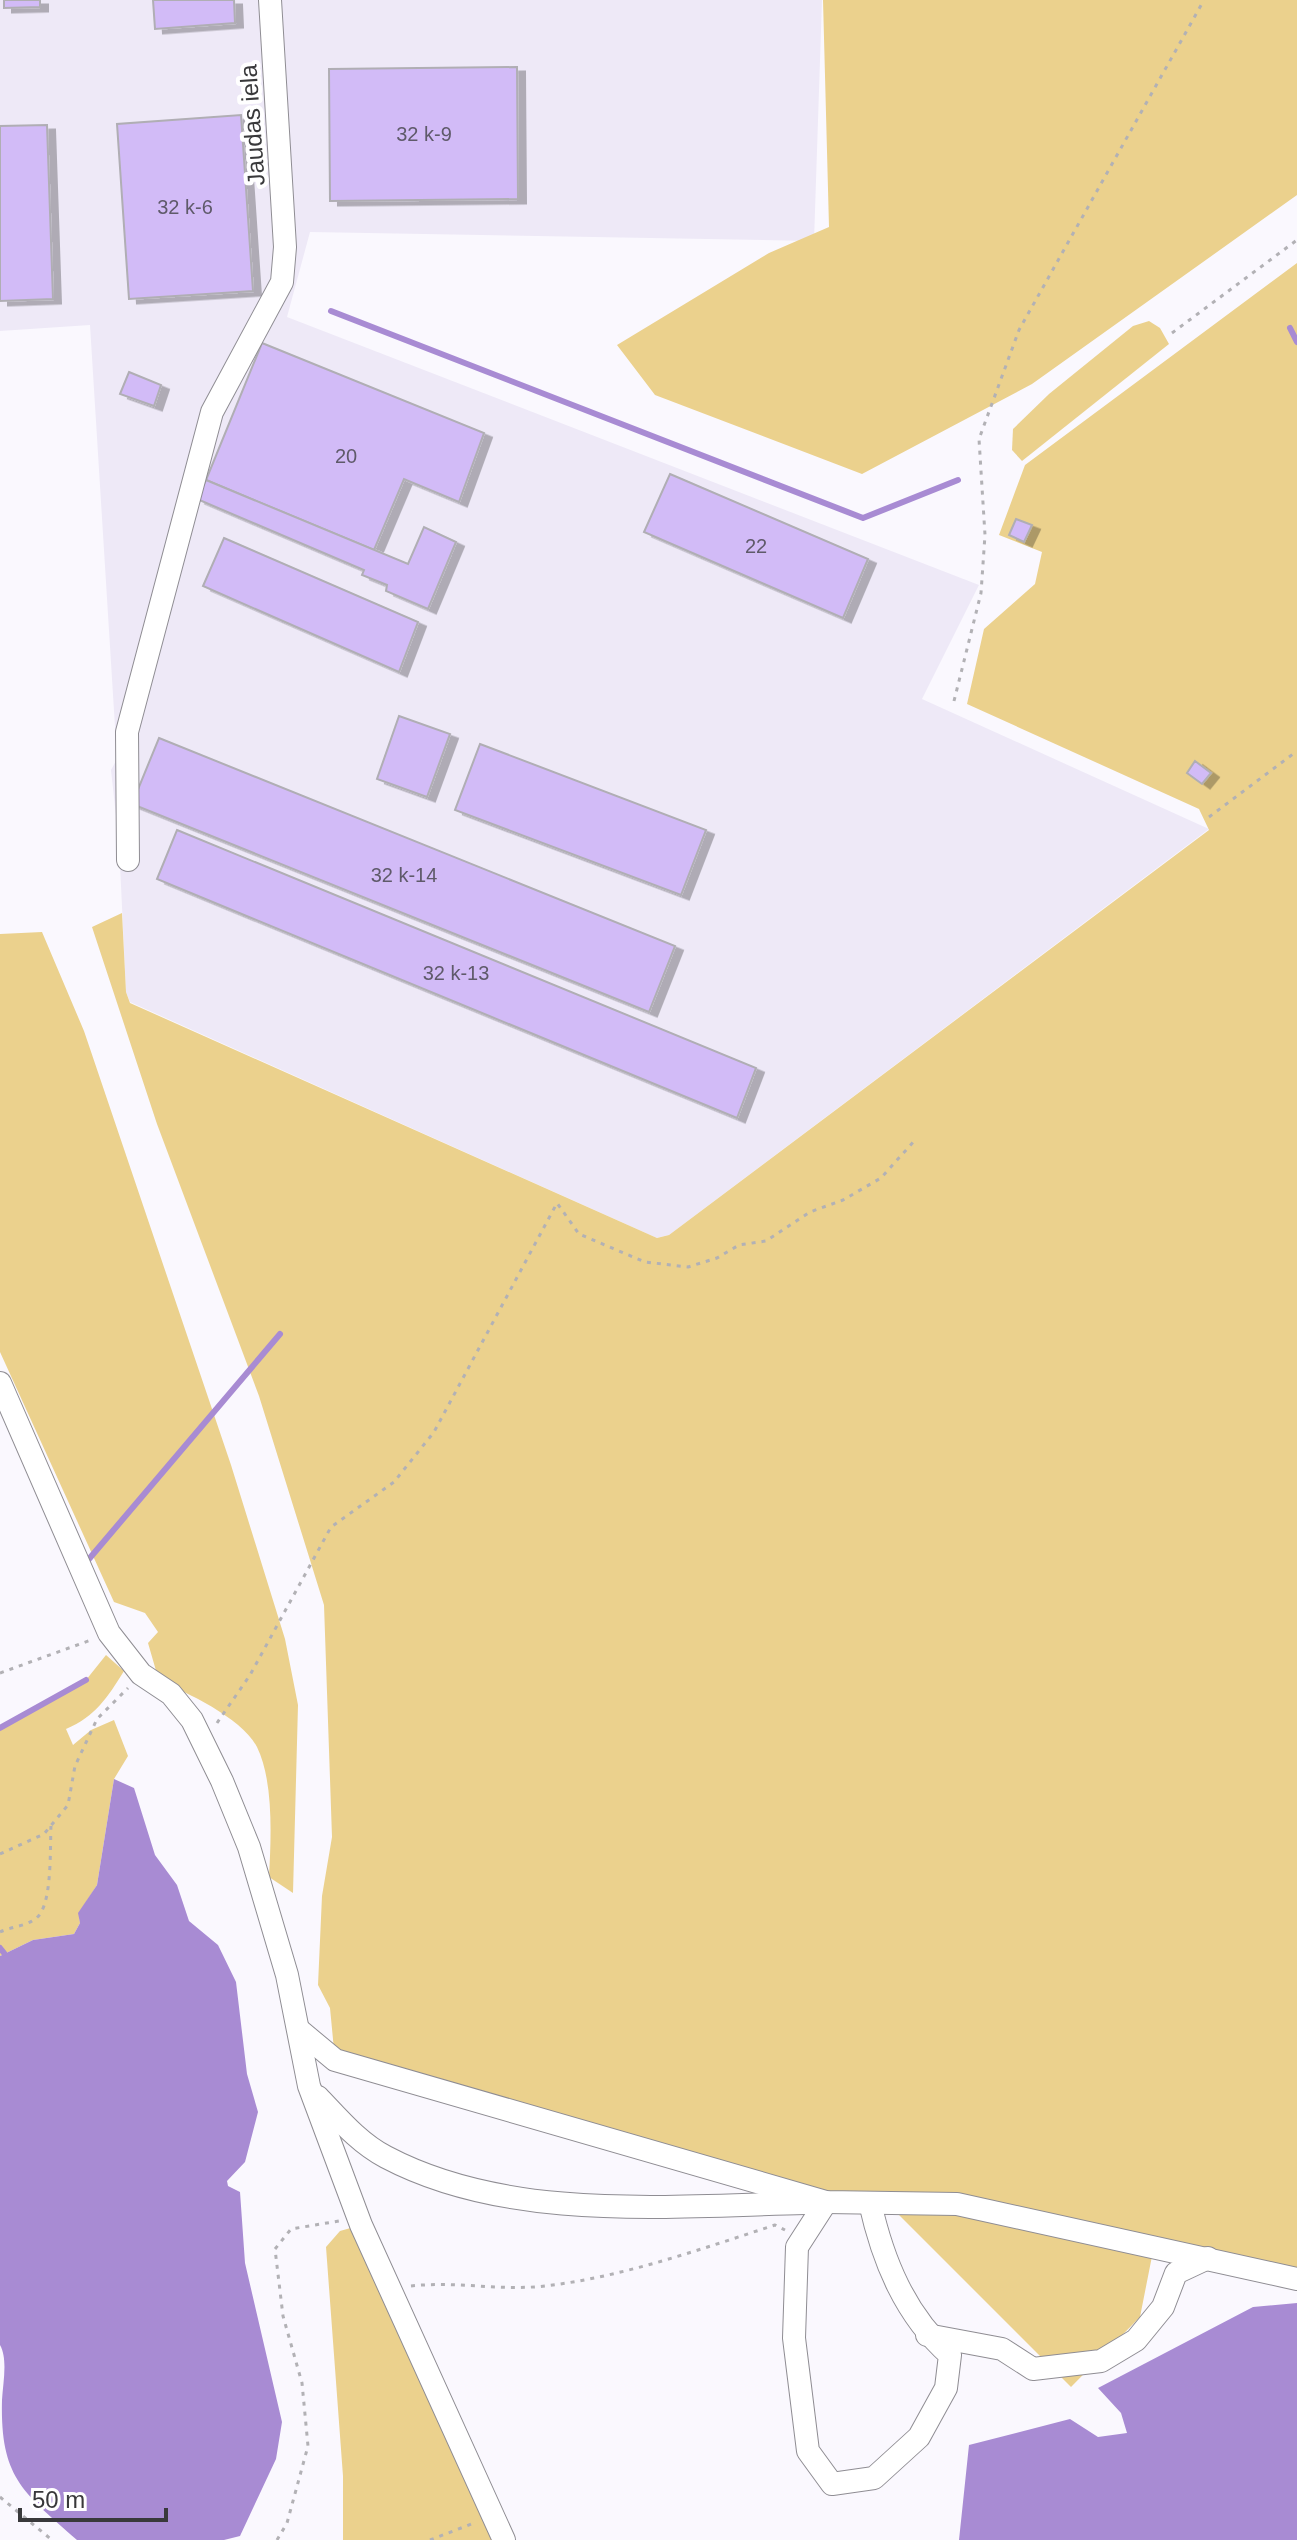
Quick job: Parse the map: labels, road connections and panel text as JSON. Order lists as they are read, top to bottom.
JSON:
{
  "streets": {
    "street": ["Jaudas iela"]
  },
  "house_numbers": [
    "32 k-9",
    "32 k-6",
    "20",
    "22",
    "32 k-14",
    "32 k-13"
  ],
  "scale_bar": "50 m"
}
